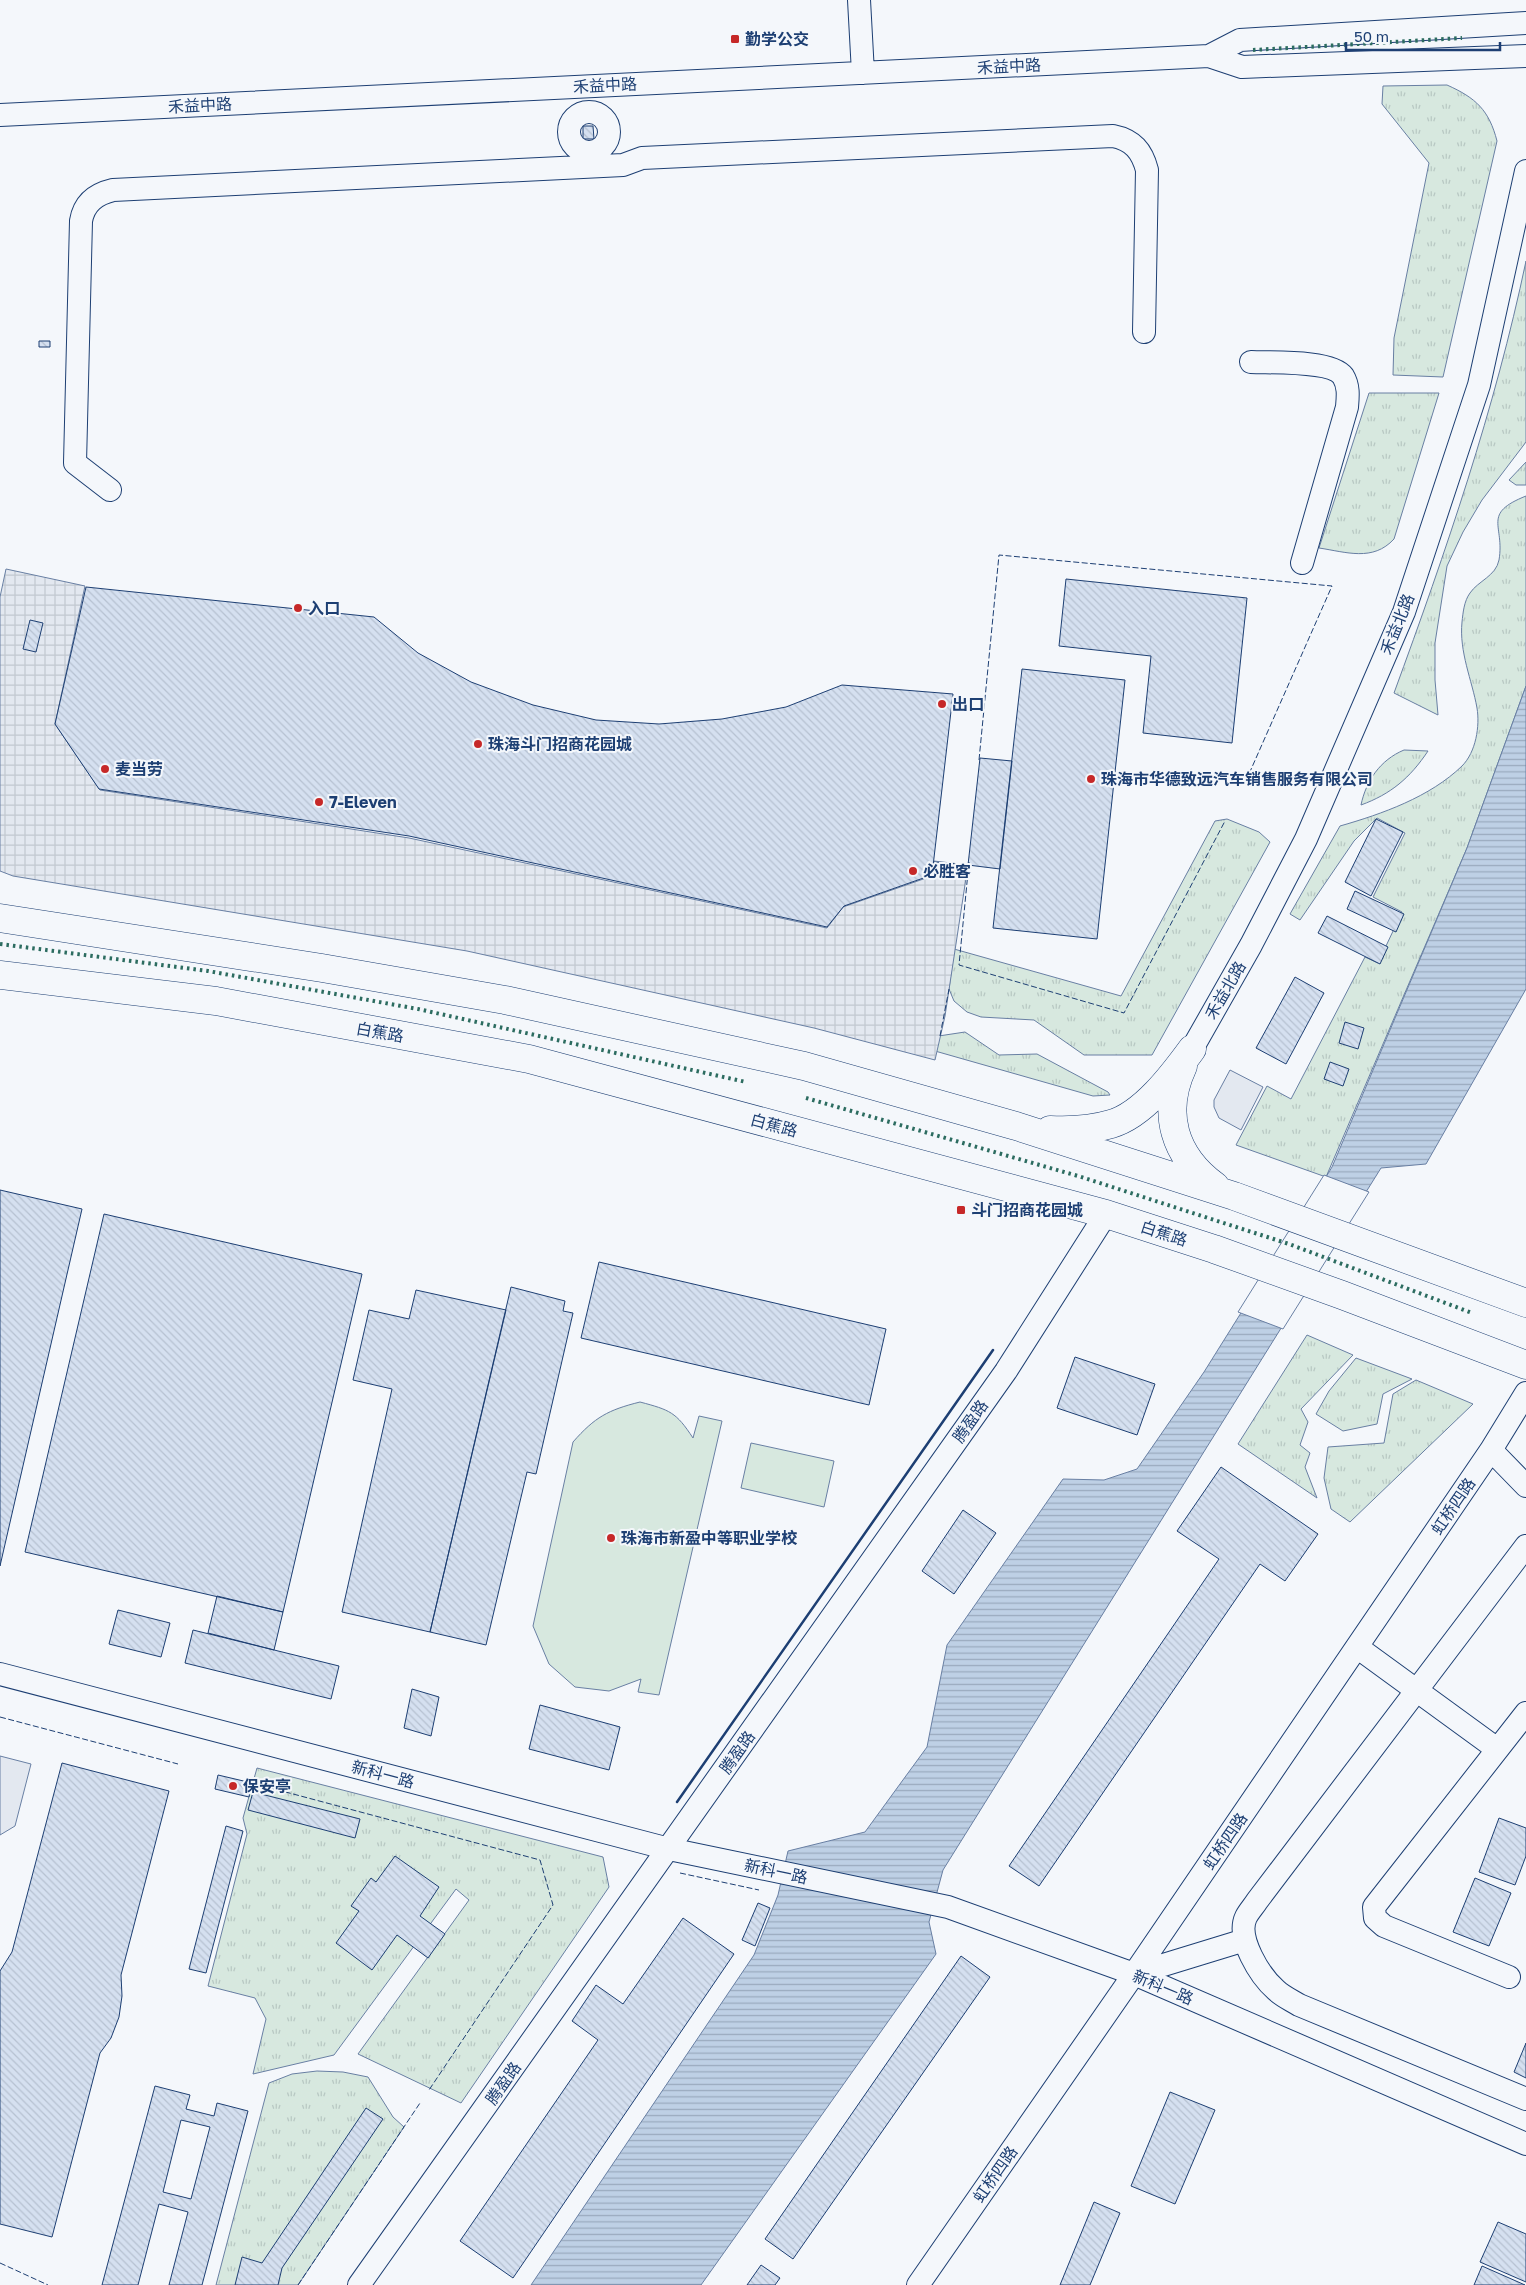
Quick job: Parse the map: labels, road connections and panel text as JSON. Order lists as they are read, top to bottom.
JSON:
{
  "streets": {
    "main road": ["白蕉路"],
    "street": [
      "禾益中路",
      "禾益北路",
      "腾盈路",
      "虹桥四路",
      "新科一路"
    ]
  },
  "crossings": [
    ["白蕉路", "腾盈路"],
    ["腾盈路", "新科一路"],
    ["虹桥四路", "新科一路"]
  ],
  "places": {
    "transit": ["勤学公交", "斗门招商花园城"],
    "other": [
      "入口",
      "出口",
      "珠海斗门招商花园城",
      "麦当劳",
      "珠海市华德致远汽车销售服务有限公司",
      "7-Eleven",
      "必胜客",
      "珠海市新盈中等职业学校",
      "保安亭"
    ]
  },
  "scale_bar": "50 m"
}
